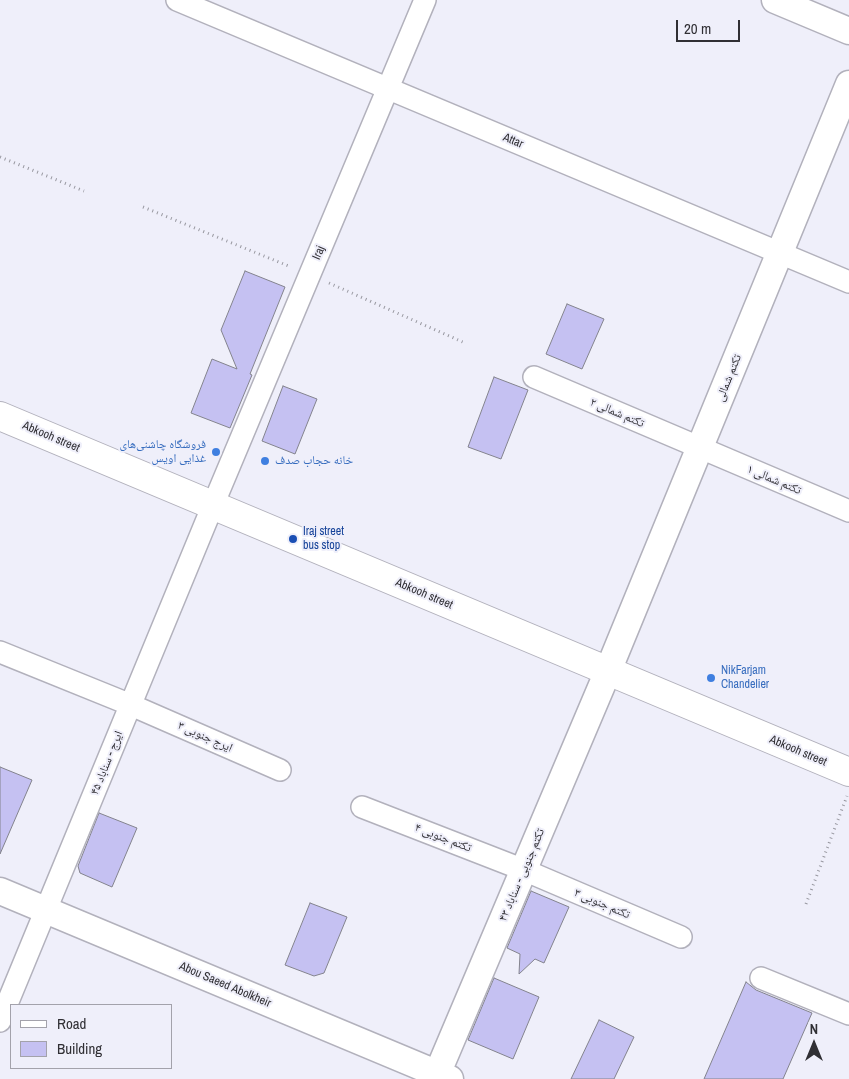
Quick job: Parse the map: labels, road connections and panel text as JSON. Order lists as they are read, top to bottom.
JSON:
{
  "streets": {
    "main road": ["Abkooh street"],
    "street": [
      "Attar",
      "Iraj",
      "تکتم شمالی",
      "تکتم شمالی ۲",
      "تکتم شمالی ۱",
      "ایرج جنوبی ۳",
      "ایرج - سناباد ۴۵",
      "تکتم جنوبی ۴",
      "تکتم جنوبی - سناباد ۴۳",
      "تکتم جنوبی ۳",
      "Abou Saeed Abolkheir"
    ]
  },
  "crossings": [
    ["Attar", "Iraj"],
    ["Attar", "تکتم شمالی"],
    ["Iraj", "Abkooh street"],
    ["Iraj", "ایرج - سناباد ۴۵"],
    ["تکتم شمالی", "تکتم شمالی ۲"],
    ["تکتم شمالی", "Abkooh street"],
    ["تکتم شمالی", "تکتم شمالی ۱"],
    ["تکتم شمالی", "تکتم جنوبی - سناباد ۴۳"],
    ["تکتم شمالی ۲", "تکتم شمالی ۱"],
    ["Abkooh street", "ایرج - سناباد ۴۵"],
    ["Abkooh street", "تکتم جنوبی - سناباد ۴۳"],
    ["ایرج جنوبی ۳", "ایرج - سناباد ۴۵"],
    ["ایرج - سناباد ۴۵", "Abou Saeed Abolkheir"],
    ["تکتم جنوبی ۴", "تکتم جنوبی - سناباد ۴۳"],
    ["تکتم جنوبی ۴", "تکتم جنوبی ۳"],
    ["تکتم جنوبی - سناباد ۴۳", "تکتم جنوبی ۳"],
    ["تکتم جنوبی - سناباد ۴۳", "Abou Saeed Abolkheir"]
  ],
  "places": [
    "فروشگاه چاشنی‌های غذایی اویس",
    "خانه حجاب صدف",
    "Iraj street bus stop",
    "NikFarjam Chandelier"
  ],
  "legend": ["Road", "Building"],
  "scale_bar": "20 m",
  "north": "top"
}
